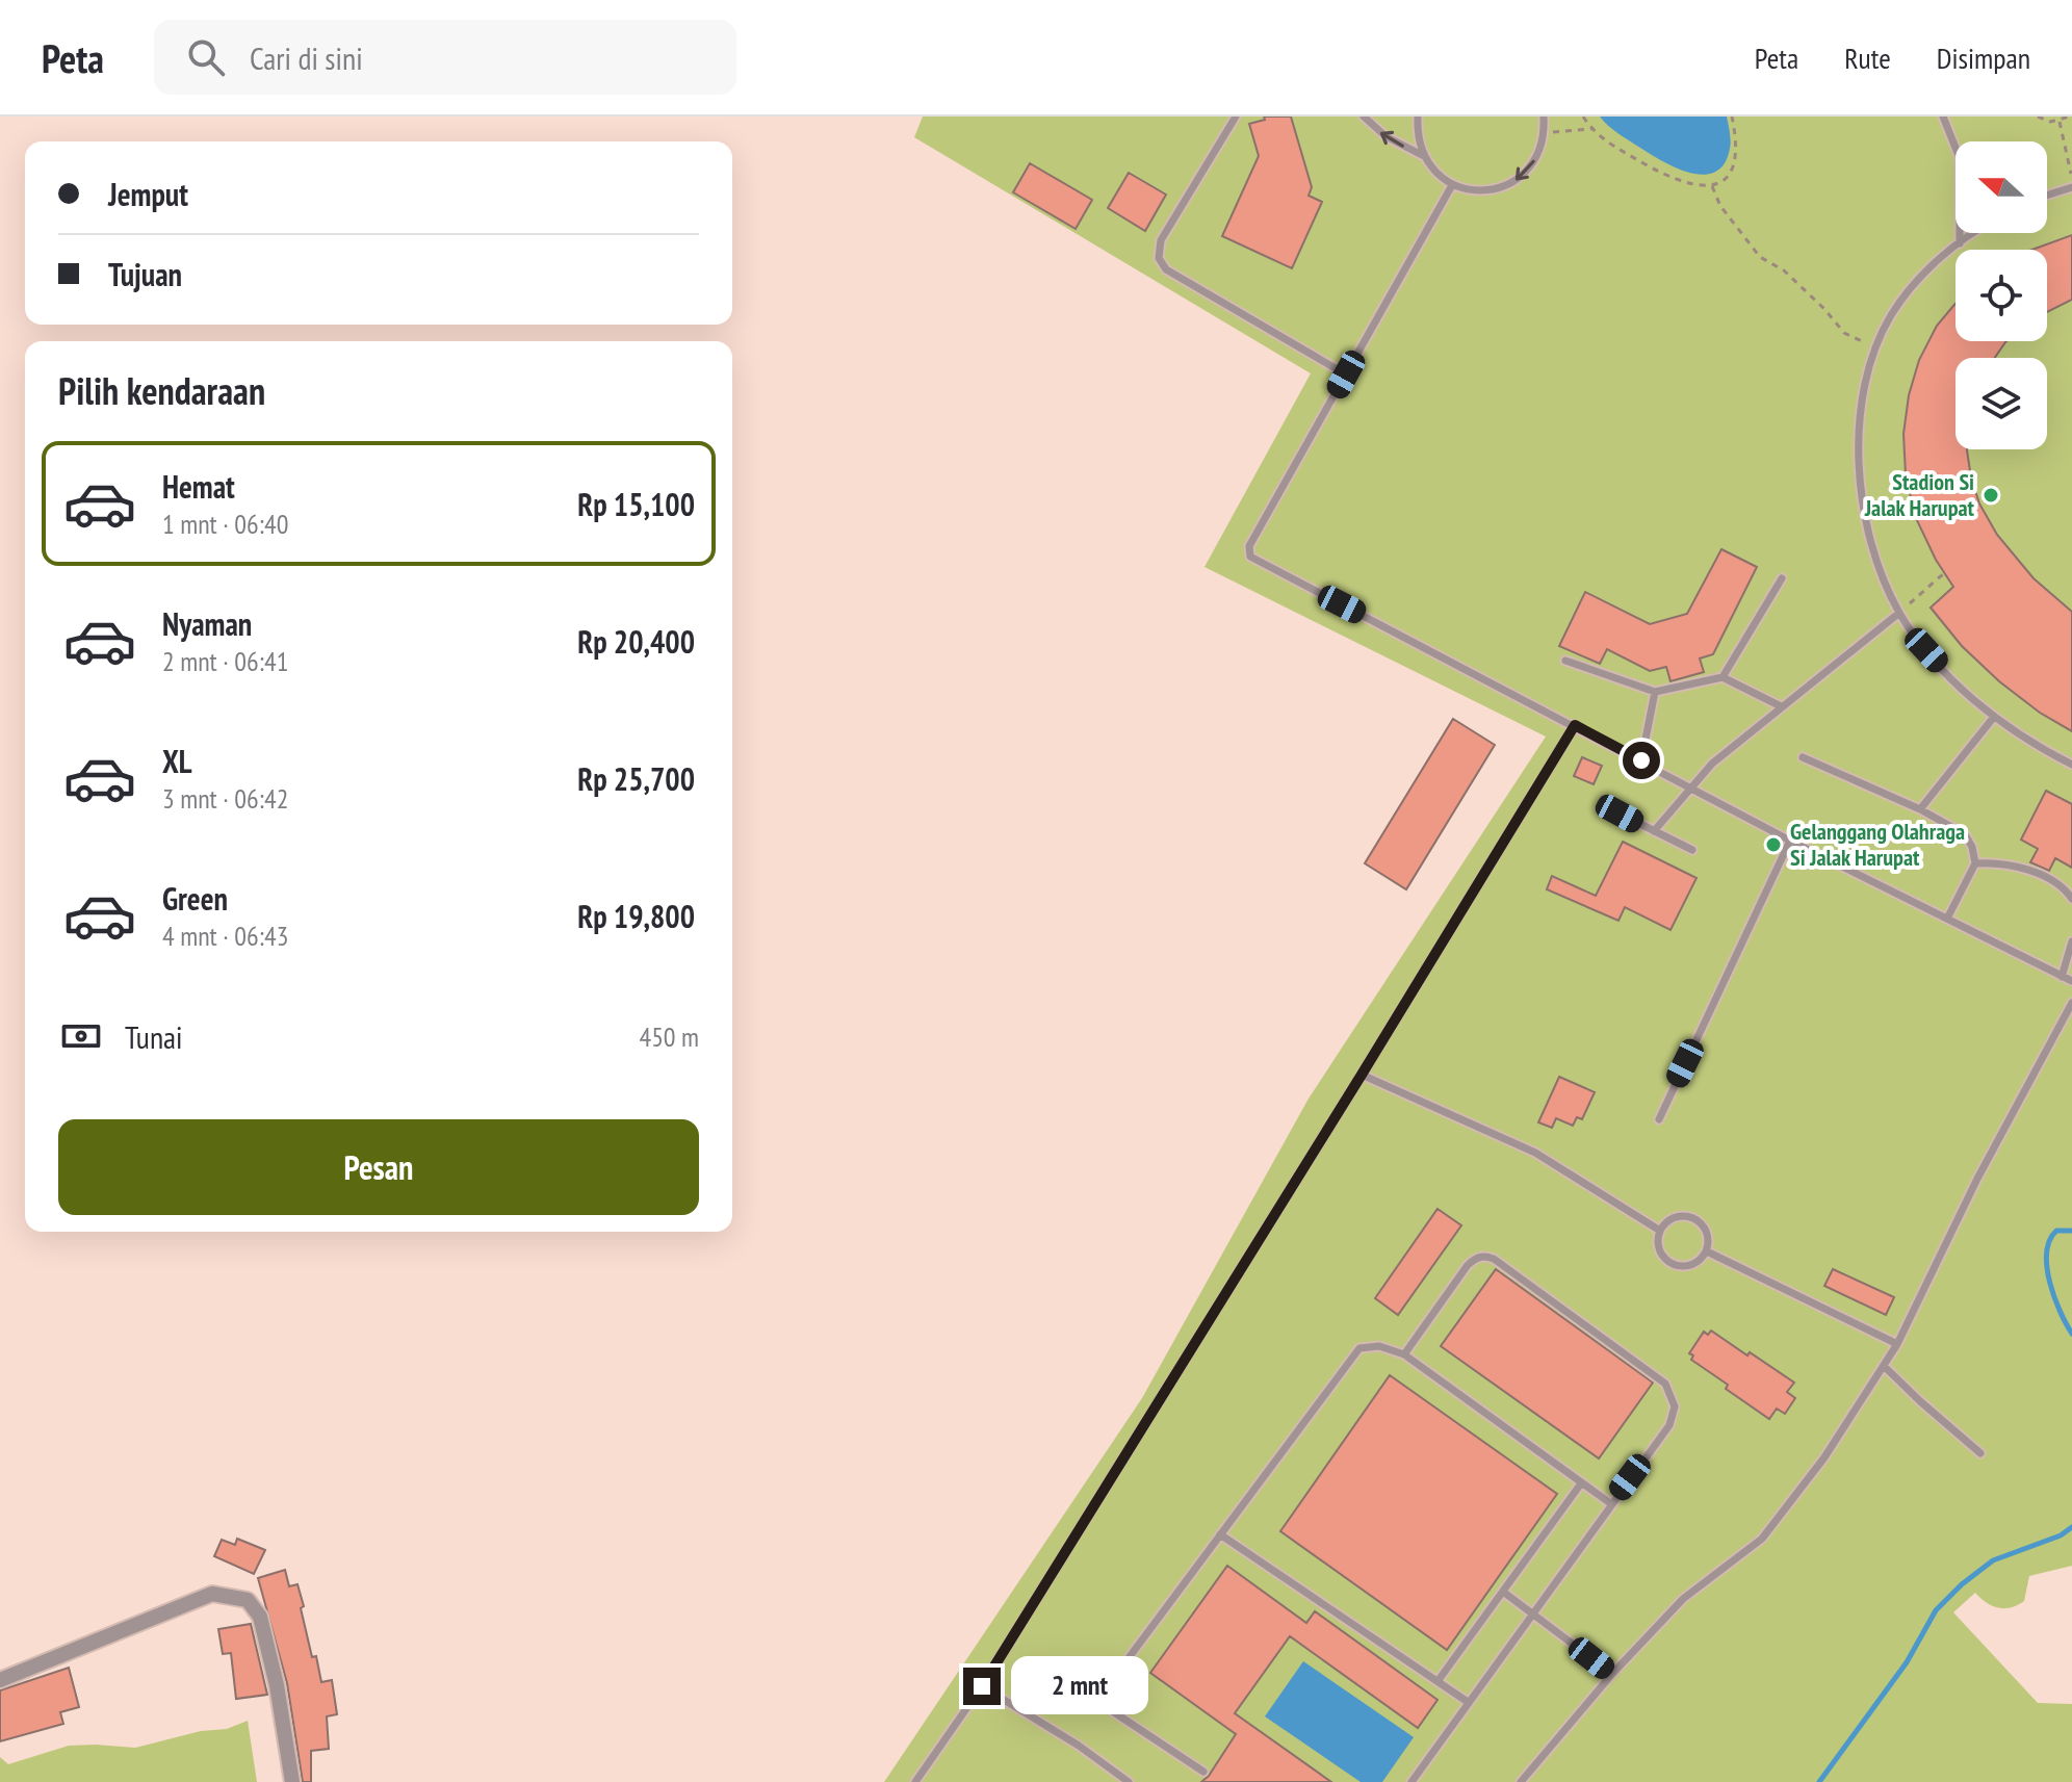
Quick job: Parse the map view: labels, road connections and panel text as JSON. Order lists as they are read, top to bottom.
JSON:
{
  "places": ["Stadion Si Jalak Harupat", "Gelanggang Olahraga Si Jalak Harupat"],
  "north": "left",
  "page": {
    "header": "Peta",
    "search": "Cari di sini",
    "nav": ["Peta", "Rute", "Disimpan"],
    "banner": ["Jemput", "Tujuan"],
    "heading": "Pilih kendaraan",
    "list": [
      {
        "name": "Hemat",
        "note": "1 mnt · 06:40",
        "value": "Rp 15,100"
      },
      {
        "name": "Nyaman",
        "note": "2 mnt · 06:41",
        "value": "Rp 20,400"
      },
      {
        "name": "XL",
        "note": "3 mnt · 06:42",
        "value": "Rp 25,700"
      },
      {
        "name": "Green",
        "note": "4 mnt · 06:43",
        "value": "Rp 19,800"
      }
    ],
    "pay": ["Tunai", "450 m"],
    "buttons": "Pesan",
    "bubble": "2 mnt"
  }
}
